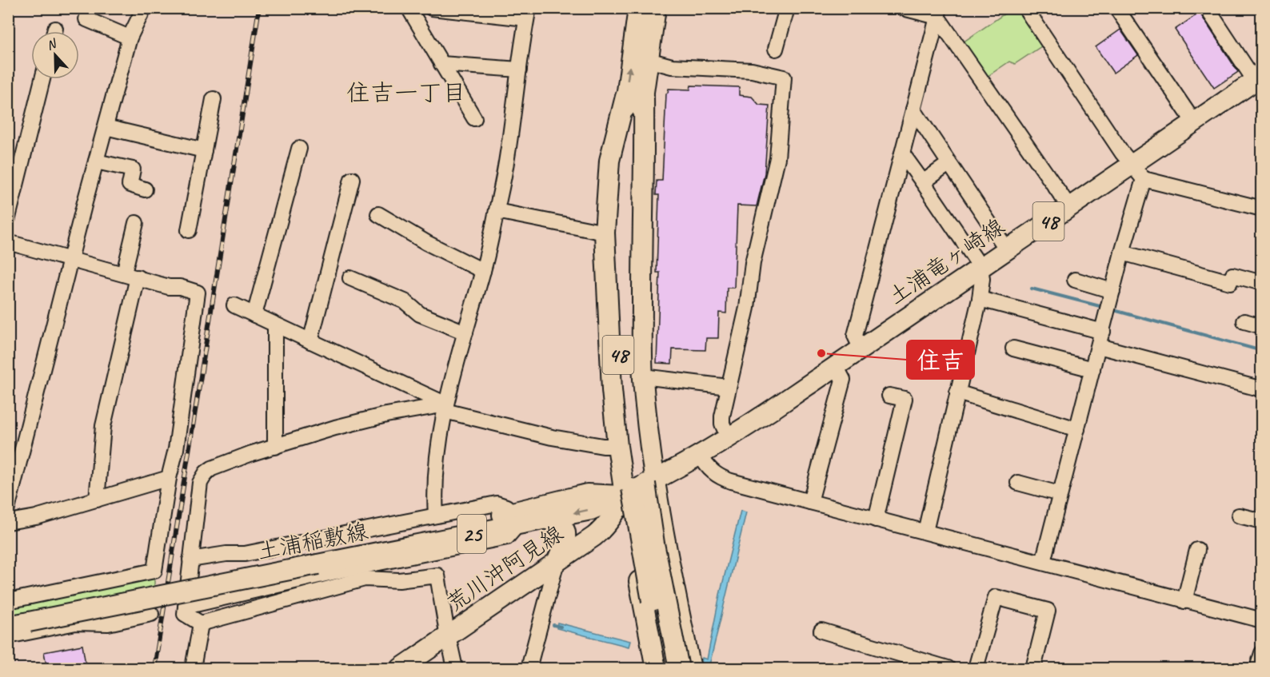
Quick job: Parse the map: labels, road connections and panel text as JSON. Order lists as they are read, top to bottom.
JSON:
{
  "streets": {
    "main road": [
      "48",
      "土浦竜ヶ崎線",
      "25",
      "土浦稲敷線",
      "荒川沖阿見線"
    ]
  },
  "crossings": [
    ["48", "土浦竜ヶ崎線"],
    ["48", "土浦稲敷線"],
    ["48", "荒川沖阿見線"],
    ["土浦竜ヶ崎線", "土浦稲敷線"],
    ["土浦竜ヶ崎線", "荒川沖阿見線"],
    ["土浦稲敷線", "荒川沖阿見線"]
  ],
  "districts": ["住吉一丁目"],
  "places": ["住吉"],
  "north": "top"
}
